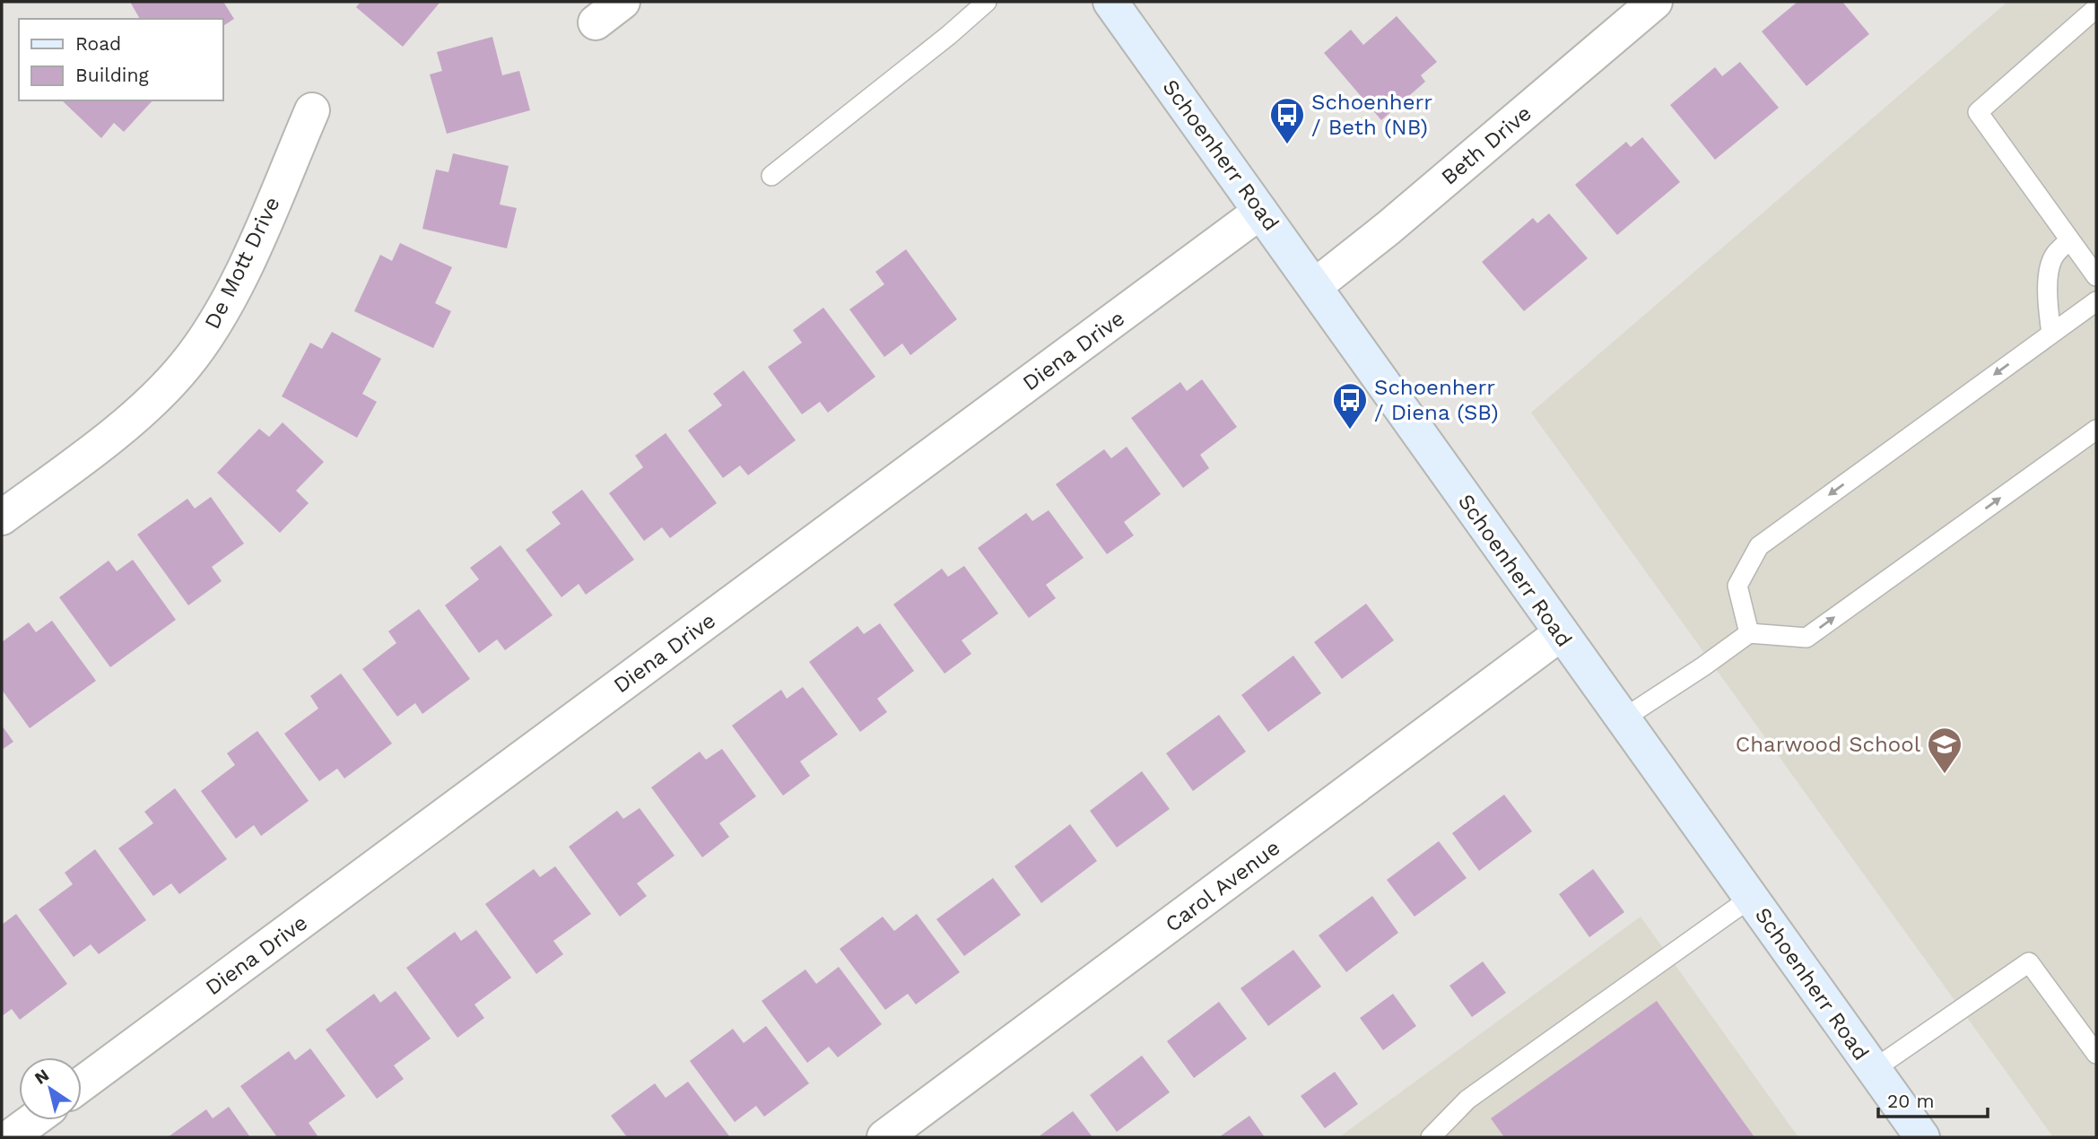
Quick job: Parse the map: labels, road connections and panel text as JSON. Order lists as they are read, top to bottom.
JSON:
{
  "streets": {
    "main road": ["Schoenherr Road"],
    "street": [
      "Beth Drive",
      "De Mott Drive",
      "Diena Drive",
      "Carol Avenue"
    ]
  },
  "crossings": [
    ["Beth Drive", "Schoenherr Road"],
    ["Schoenherr Road", "Diena Drive"],
    ["Schoenherr Road", "Carol Avenue"]
  ],
  "places": {
    "bus stop": ["Schoenherr / Beth (NB)", "Schoenherr / Diena (SB)"],
    "school or university": ["Charwood School"]
  },
  "legend": ["Road", "Building"],
  "scale_bar": "20 m",
  "north": "top left"
}
